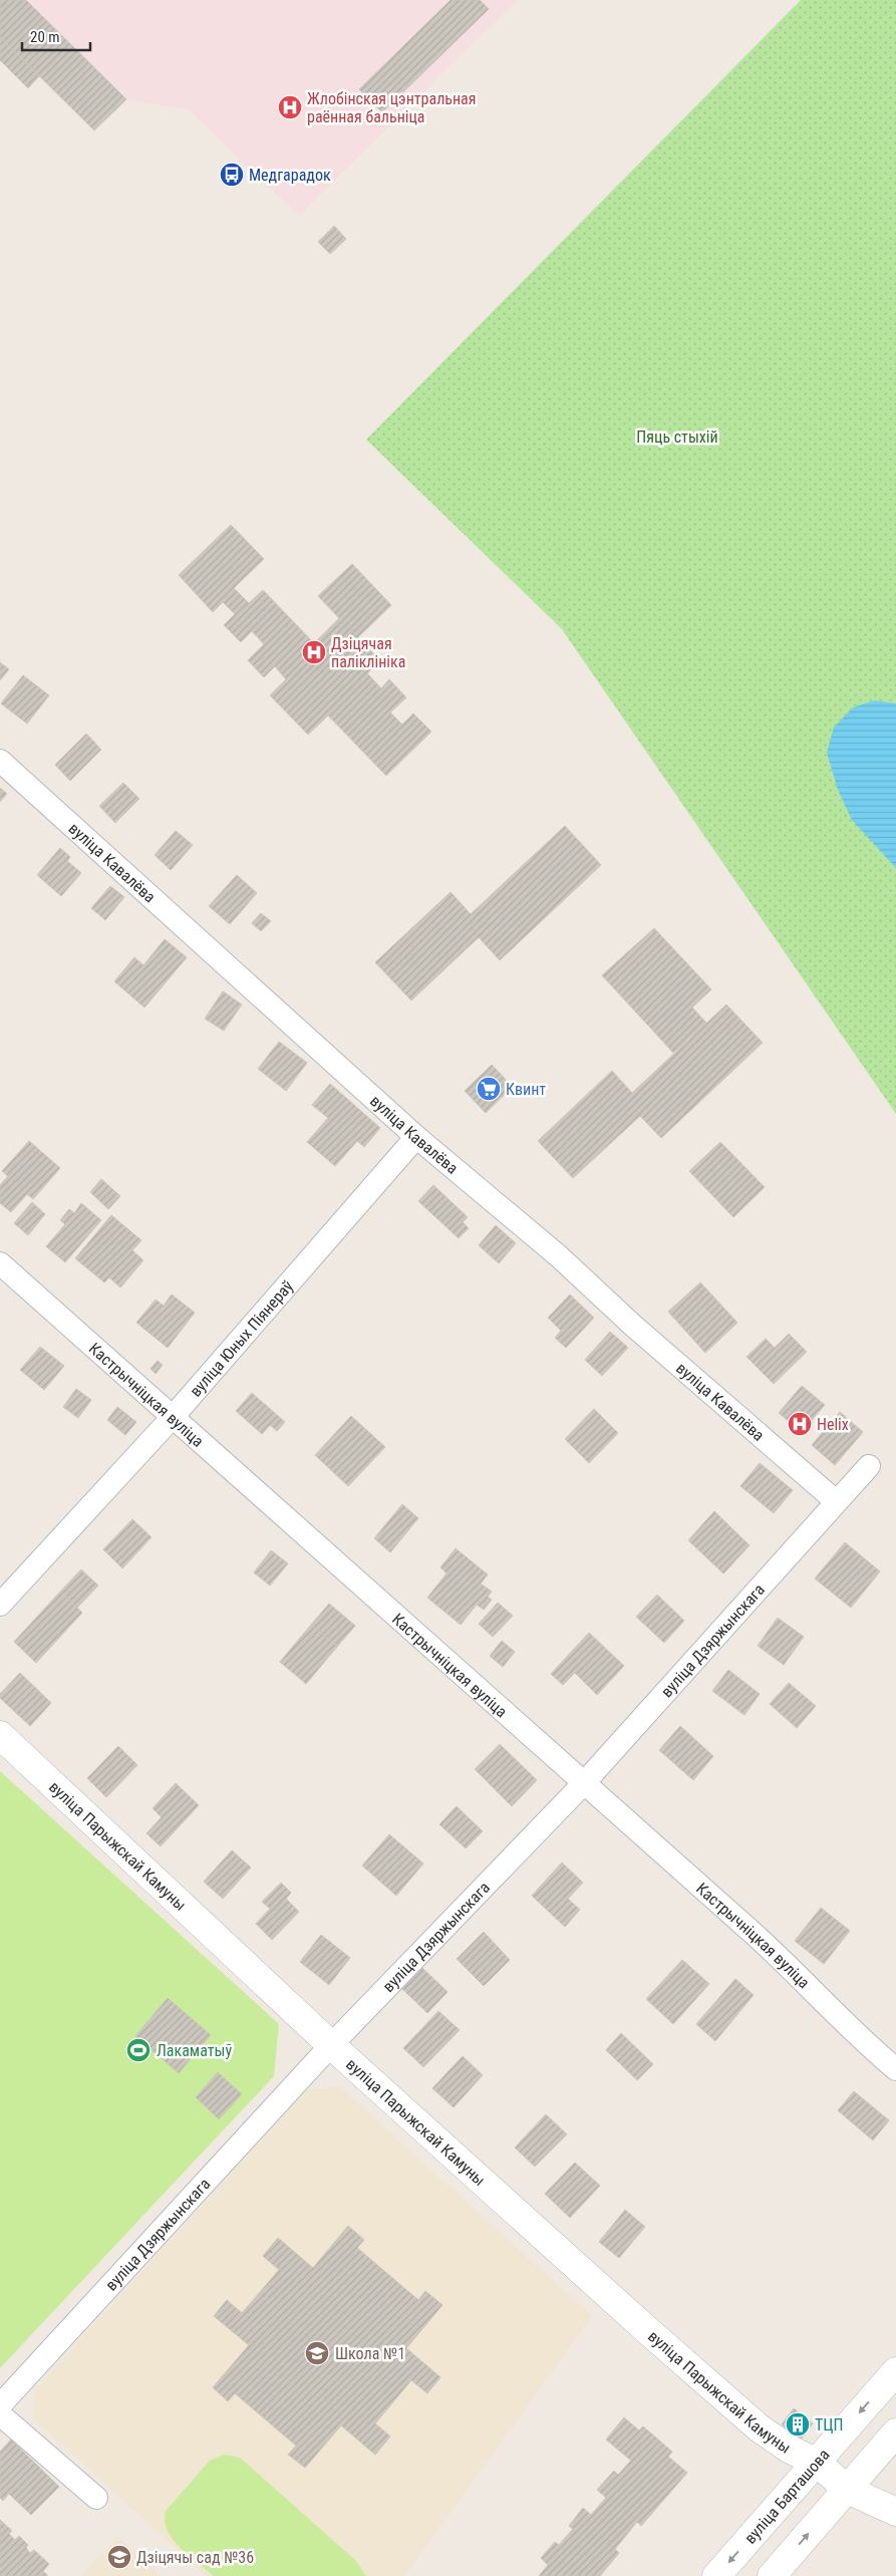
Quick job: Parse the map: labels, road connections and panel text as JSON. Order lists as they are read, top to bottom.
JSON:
{
  "streets": {
    "street": [
      "вуліца Кавалёва",
      "вуліца Юных Піянераў",
      "Кастрычніцкая вуліца",
      "вуліца Дзяржынскага",
      "вуліца Парыжскай Камуны",
      "вуліца Барташова"
    ]
  },
  "crossings": [
    ["вуліца Кавалёва", "вуліца Юных Піянераў"],
    ["вуліца Кавалёва", "вуліца Дзяржынскага"],
    ["вуліца Юных Піянераў", "Кастрычніцкая вуліца"],
    ["Кастрычніцкая вуліца", "вуліца Дзяржынскага"],
    ["вуліца Дзяржынскага", "вуліца Парыжскай Камуны"],
    ["вуліца Парыжскай Камуны", "вуліца Барташова"]
  ],
  "parks": ["Пяць стыхій"],
  "places": {
    "hospital": ["Жлобінская цэнтральная раённая бальніца", "Дзіцячая паліклініка", "Helix"],
    "bus stop": ["Медгарадок"],
    "supermarket": ["Квинт"],
    "sports": ["Лакаматыў"],
    "school or university": ["Школа №1", "Дзіцячы сад №36"],
    "building": ["ТЦП"]
  },
  "scale_bar": "20 m"
}
